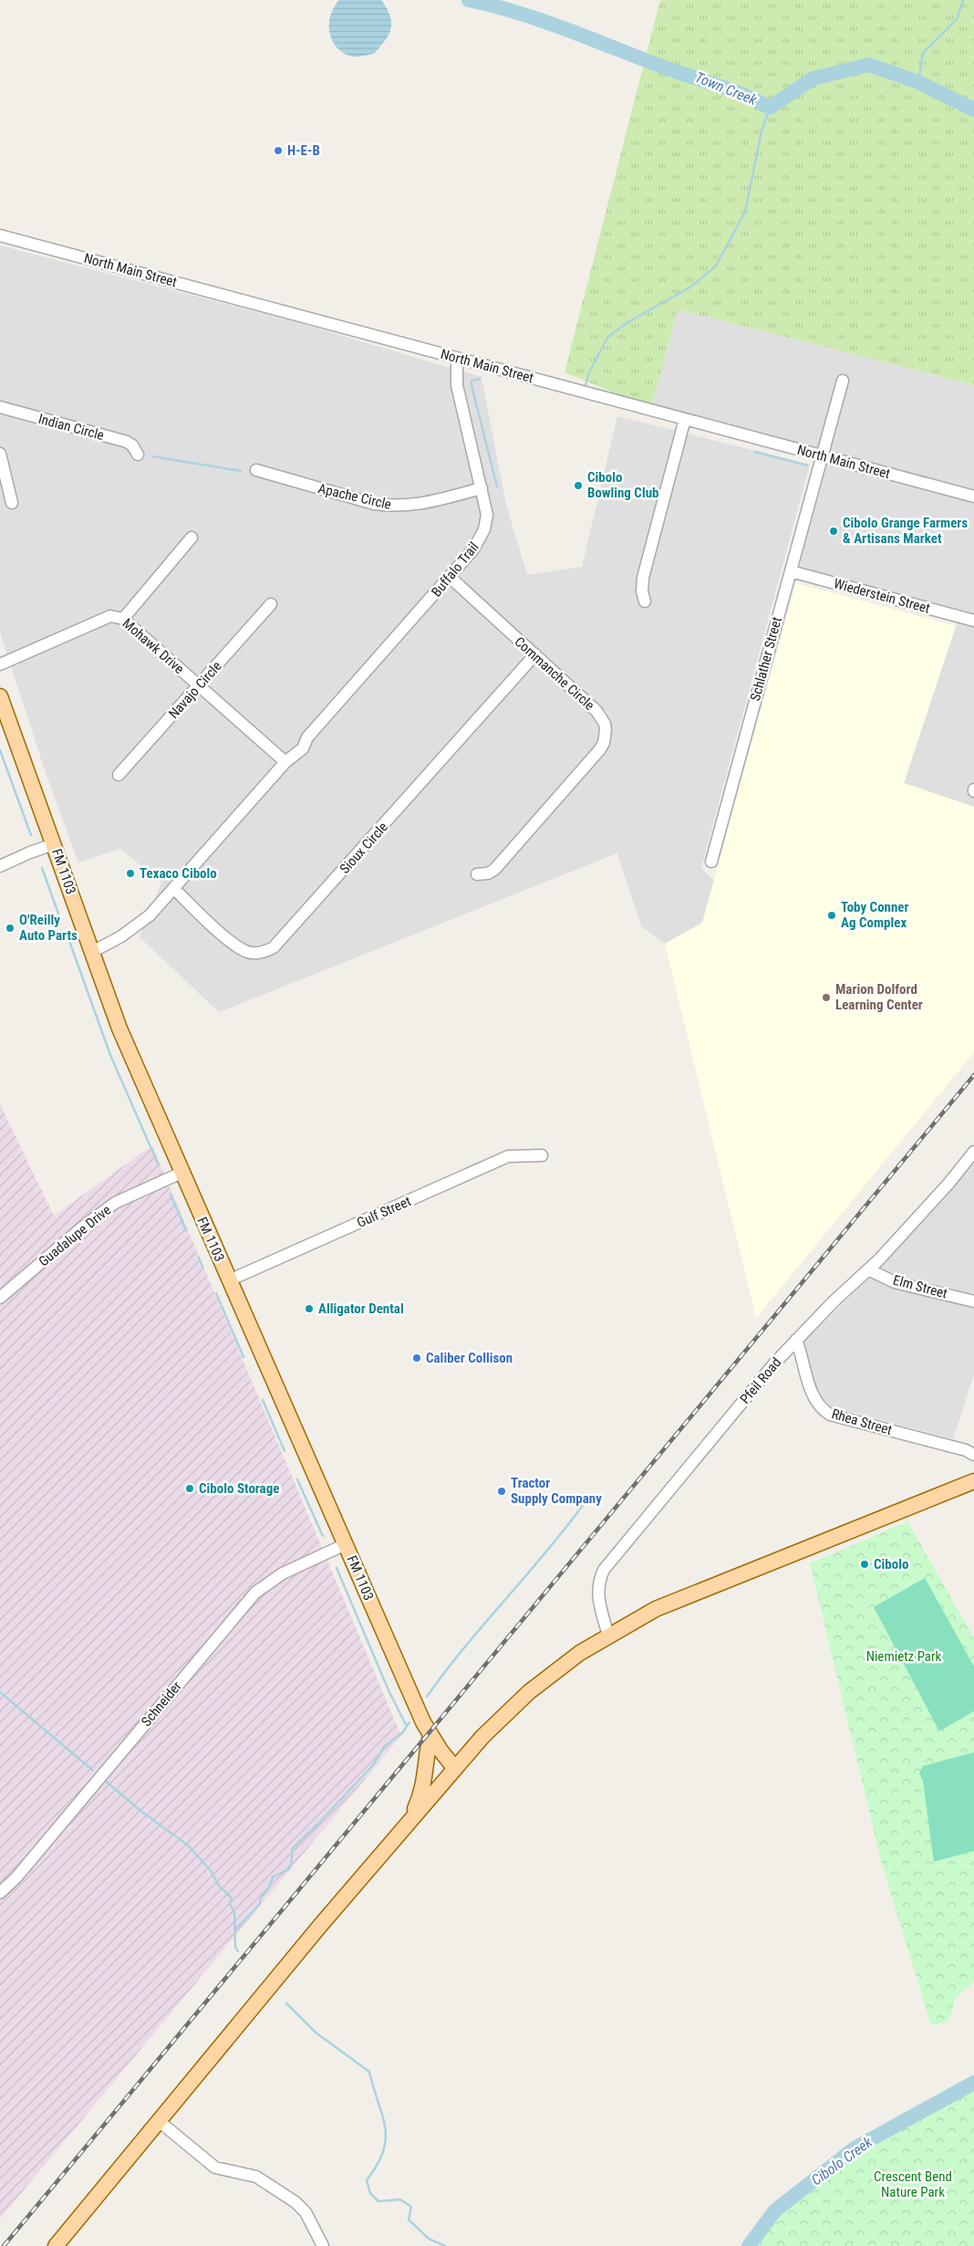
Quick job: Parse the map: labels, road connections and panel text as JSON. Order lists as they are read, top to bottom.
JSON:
{
  "streets": {
    "main road": ["FM 1103"],
    "street": [
      "North Main Street",
      "Indian Circle",
      "Apache Circle",
      "Buffalo Trail",
      "Wiederstein Street",
      "Mohawk Drive",
      "Schlather Street",
      "Commanche Circle",
      "Navajo Circle",
      "Sioux Circle",
      "Gulf Street",
      "Guadalupe Drive",
      "Elm Street",
      "Pfeil Road",
      "Rhea Street",
      "Schneider"
    ]
  },
  "crossings": [
    ["North Main Street", "Buffalo Trail"],
    ["North Main Street", "Schlather Street"],
    ["Apache Circle", "Buffalo Trail"],
    ["Buffalo Trail", "Mohawk Drive"],
    ["Buffalo Trail", "Commanche Circle"],
    ["Buffalo Trail", "Sioux Circle"],
    ["Buffalo Trail", "FM 1103"],
    ["Wiederstein Street", "Schlather Street"],
    ["Mohawk Drive", "Navajo Circle"],
    ["Commanche Circle", "Sioux Circle"],
    ["FM 1103", "Gulf Street"],
    ["FM 1103", "Guadalupe Drive"],
    ["FM 1103", "Schneider"],
    ["Elm Street", "Pfeil Road"],
    ["Pfeil Road", "Rhea Street"]
  ],
  "water": ["Town Creek", "Cibolo Creek"],
  "parks": ["Niemietz Park", "Crescent Bend Nature Park"],
  "places": [
    "H-E-B",
    "Cibolo Bowling Club",
    "Cibolo Grange Farmers & Artisans Market",
    "Texaco Cibolo",
    "Toby Conner Ag Complex",
    "O'Reilly Auto Parts",
    "Marion Dolford Learning Center",
    "Alligator Dental",
    "Caliber Collison",
    "Cibolo Storage",
    "Tractor Supply Company",
    "Cibolo"
  ]
}
